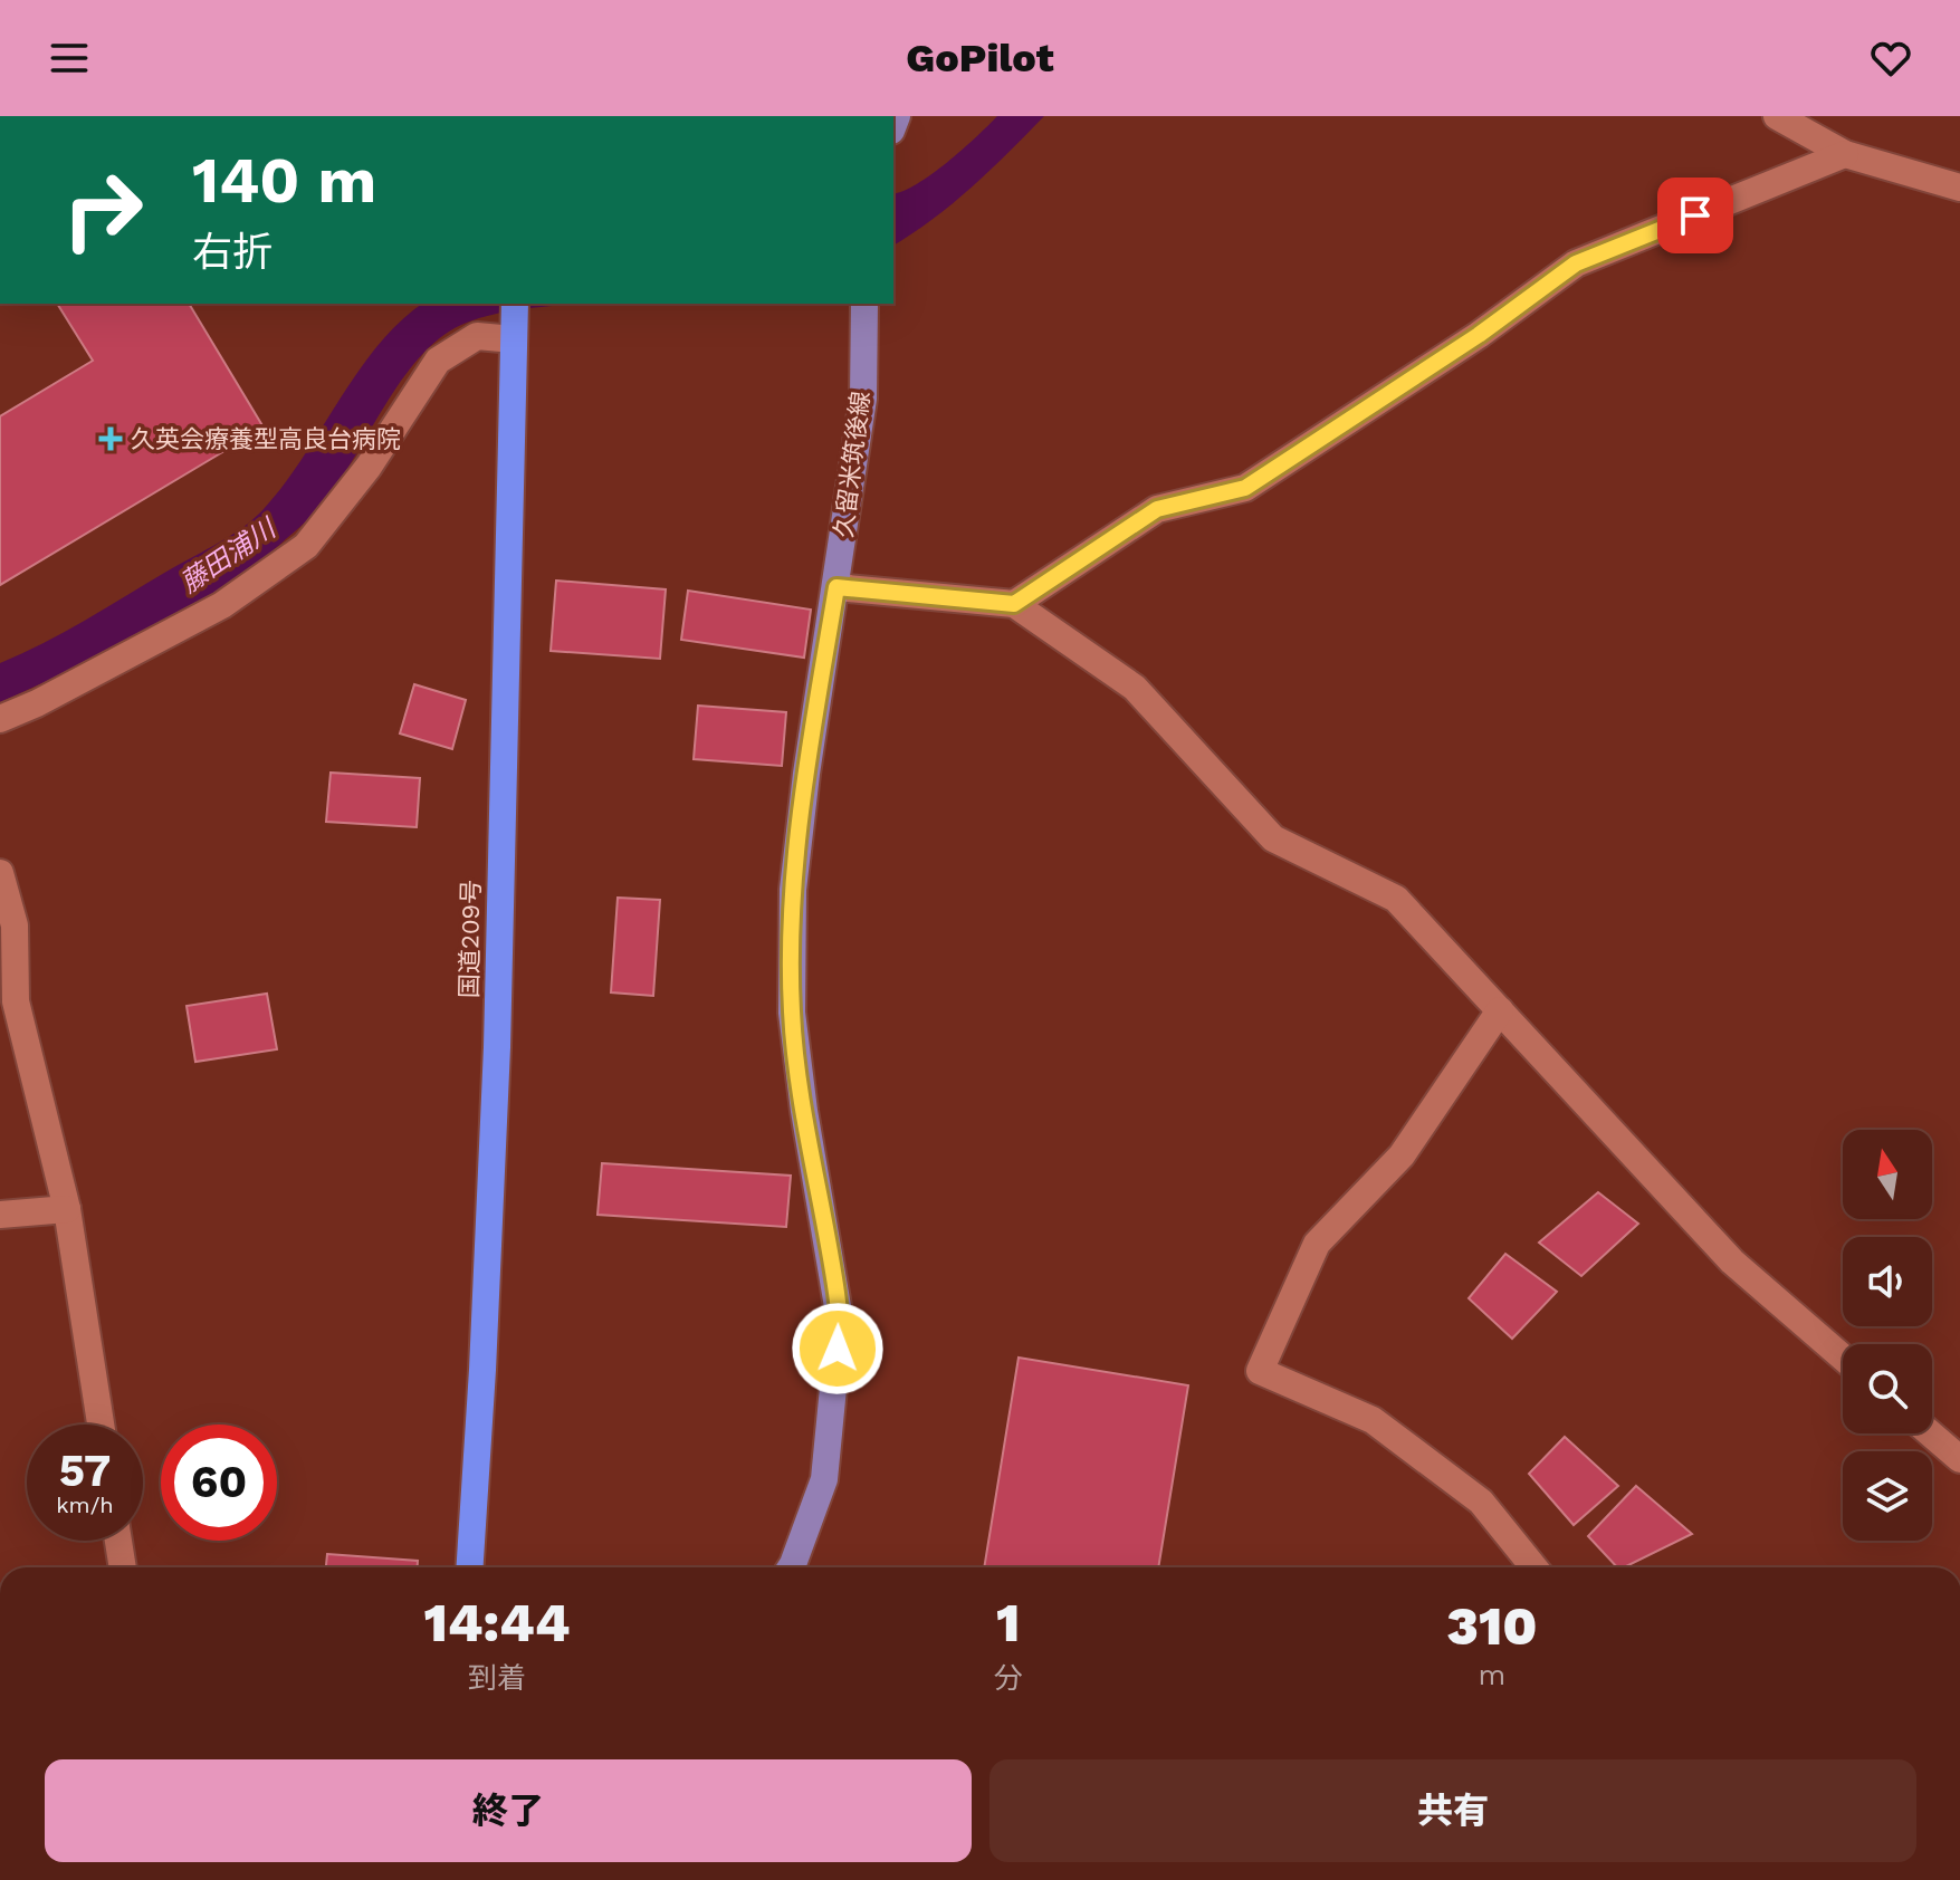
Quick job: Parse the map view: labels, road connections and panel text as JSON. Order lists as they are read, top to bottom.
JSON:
{
  "streets": {
    "highway": ["国道209号"],
    "main road": ["久留米筑後線"]
  },
  "water": ["藤田浦川"],
  "places": {
    "health": ["久英会療養型高良台病院"]
  },
  "north": "top",
  "page": {
    "header": "GoPilot",
    "turn": ["140 m", "右折"],
    "speed": "57 km/h",
    "limit": "60",
    "eta": [
      "14:44",
      "到着",
      "1",
      "分",
      "310",
      "m"
    ],
    "buttons": ["終了", "共有"]
  }
}
